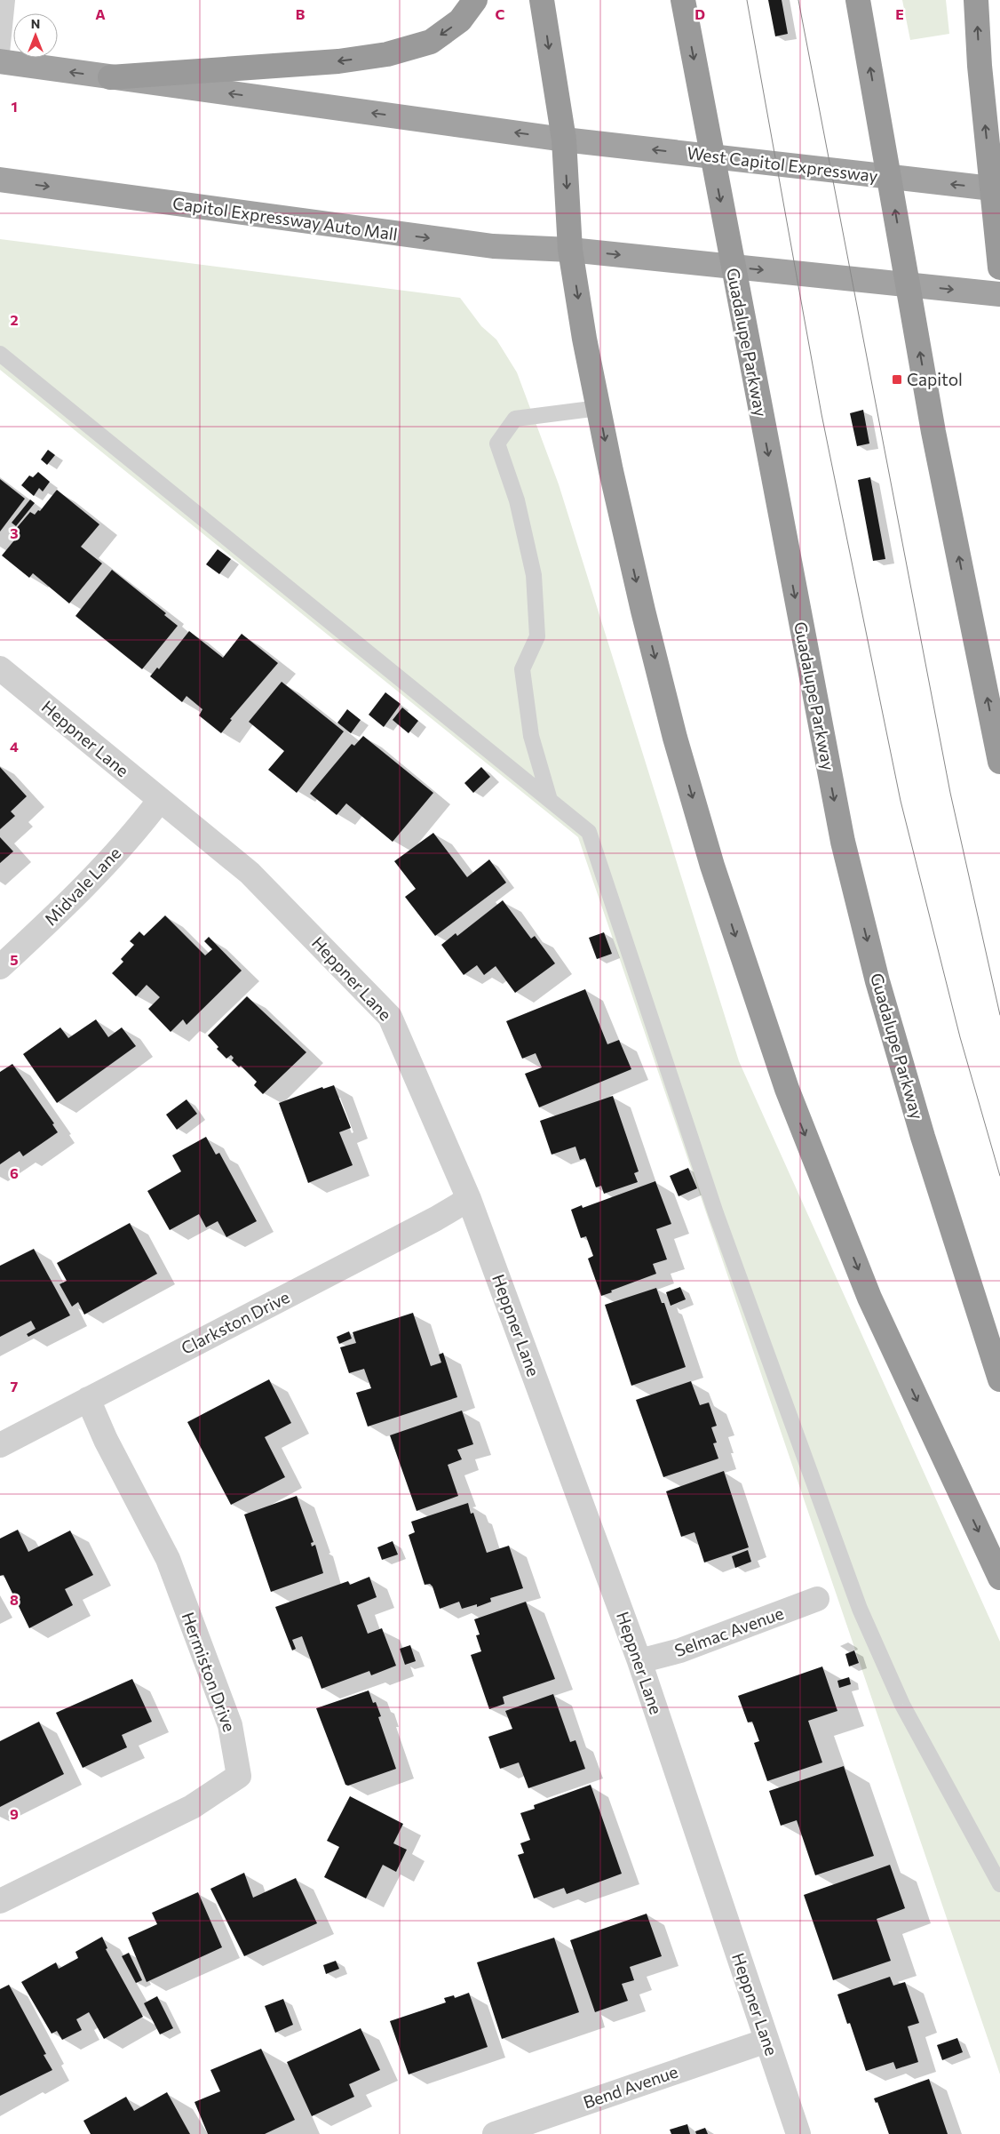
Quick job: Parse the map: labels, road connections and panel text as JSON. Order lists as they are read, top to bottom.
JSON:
{
  "streets": {
    "highway": ["West Capitol Expressway", "Capitol Expressway Auto Mall", "Guadalupe Parkway"],
    "street": [
      "Heppner Lane",
      "Midvale Lane",
      "Clarkston Drive",
      "Selmac Avenue",
      "Hermiston Drive",
      "Bend Avenue"
    ]
  },
  "crossings": [
    ["Heppner Lane", "Midvale Lane"],
    ["Heppner Lane", "Clarkston Drive"],
    ["Heppner Lane", "Selmac Avenue"],
    ["Heppner Lane", "Bend Avenue"],
    ["Clarkston Drive", "Hermiston Drive"]
  ],
  "places": {
    "transit": ["Capitol"]
  },
  "north": "top",
  "grid": {
    "columns": [
      "A",
      "B",
      "C",
      "D",
      "E"
    ],
    "rows": [
      "1",
      "2",
      "3",
      "4",
      "5",
      "6",
      "7",
      "8",
      "9"
    ]
  }
}
